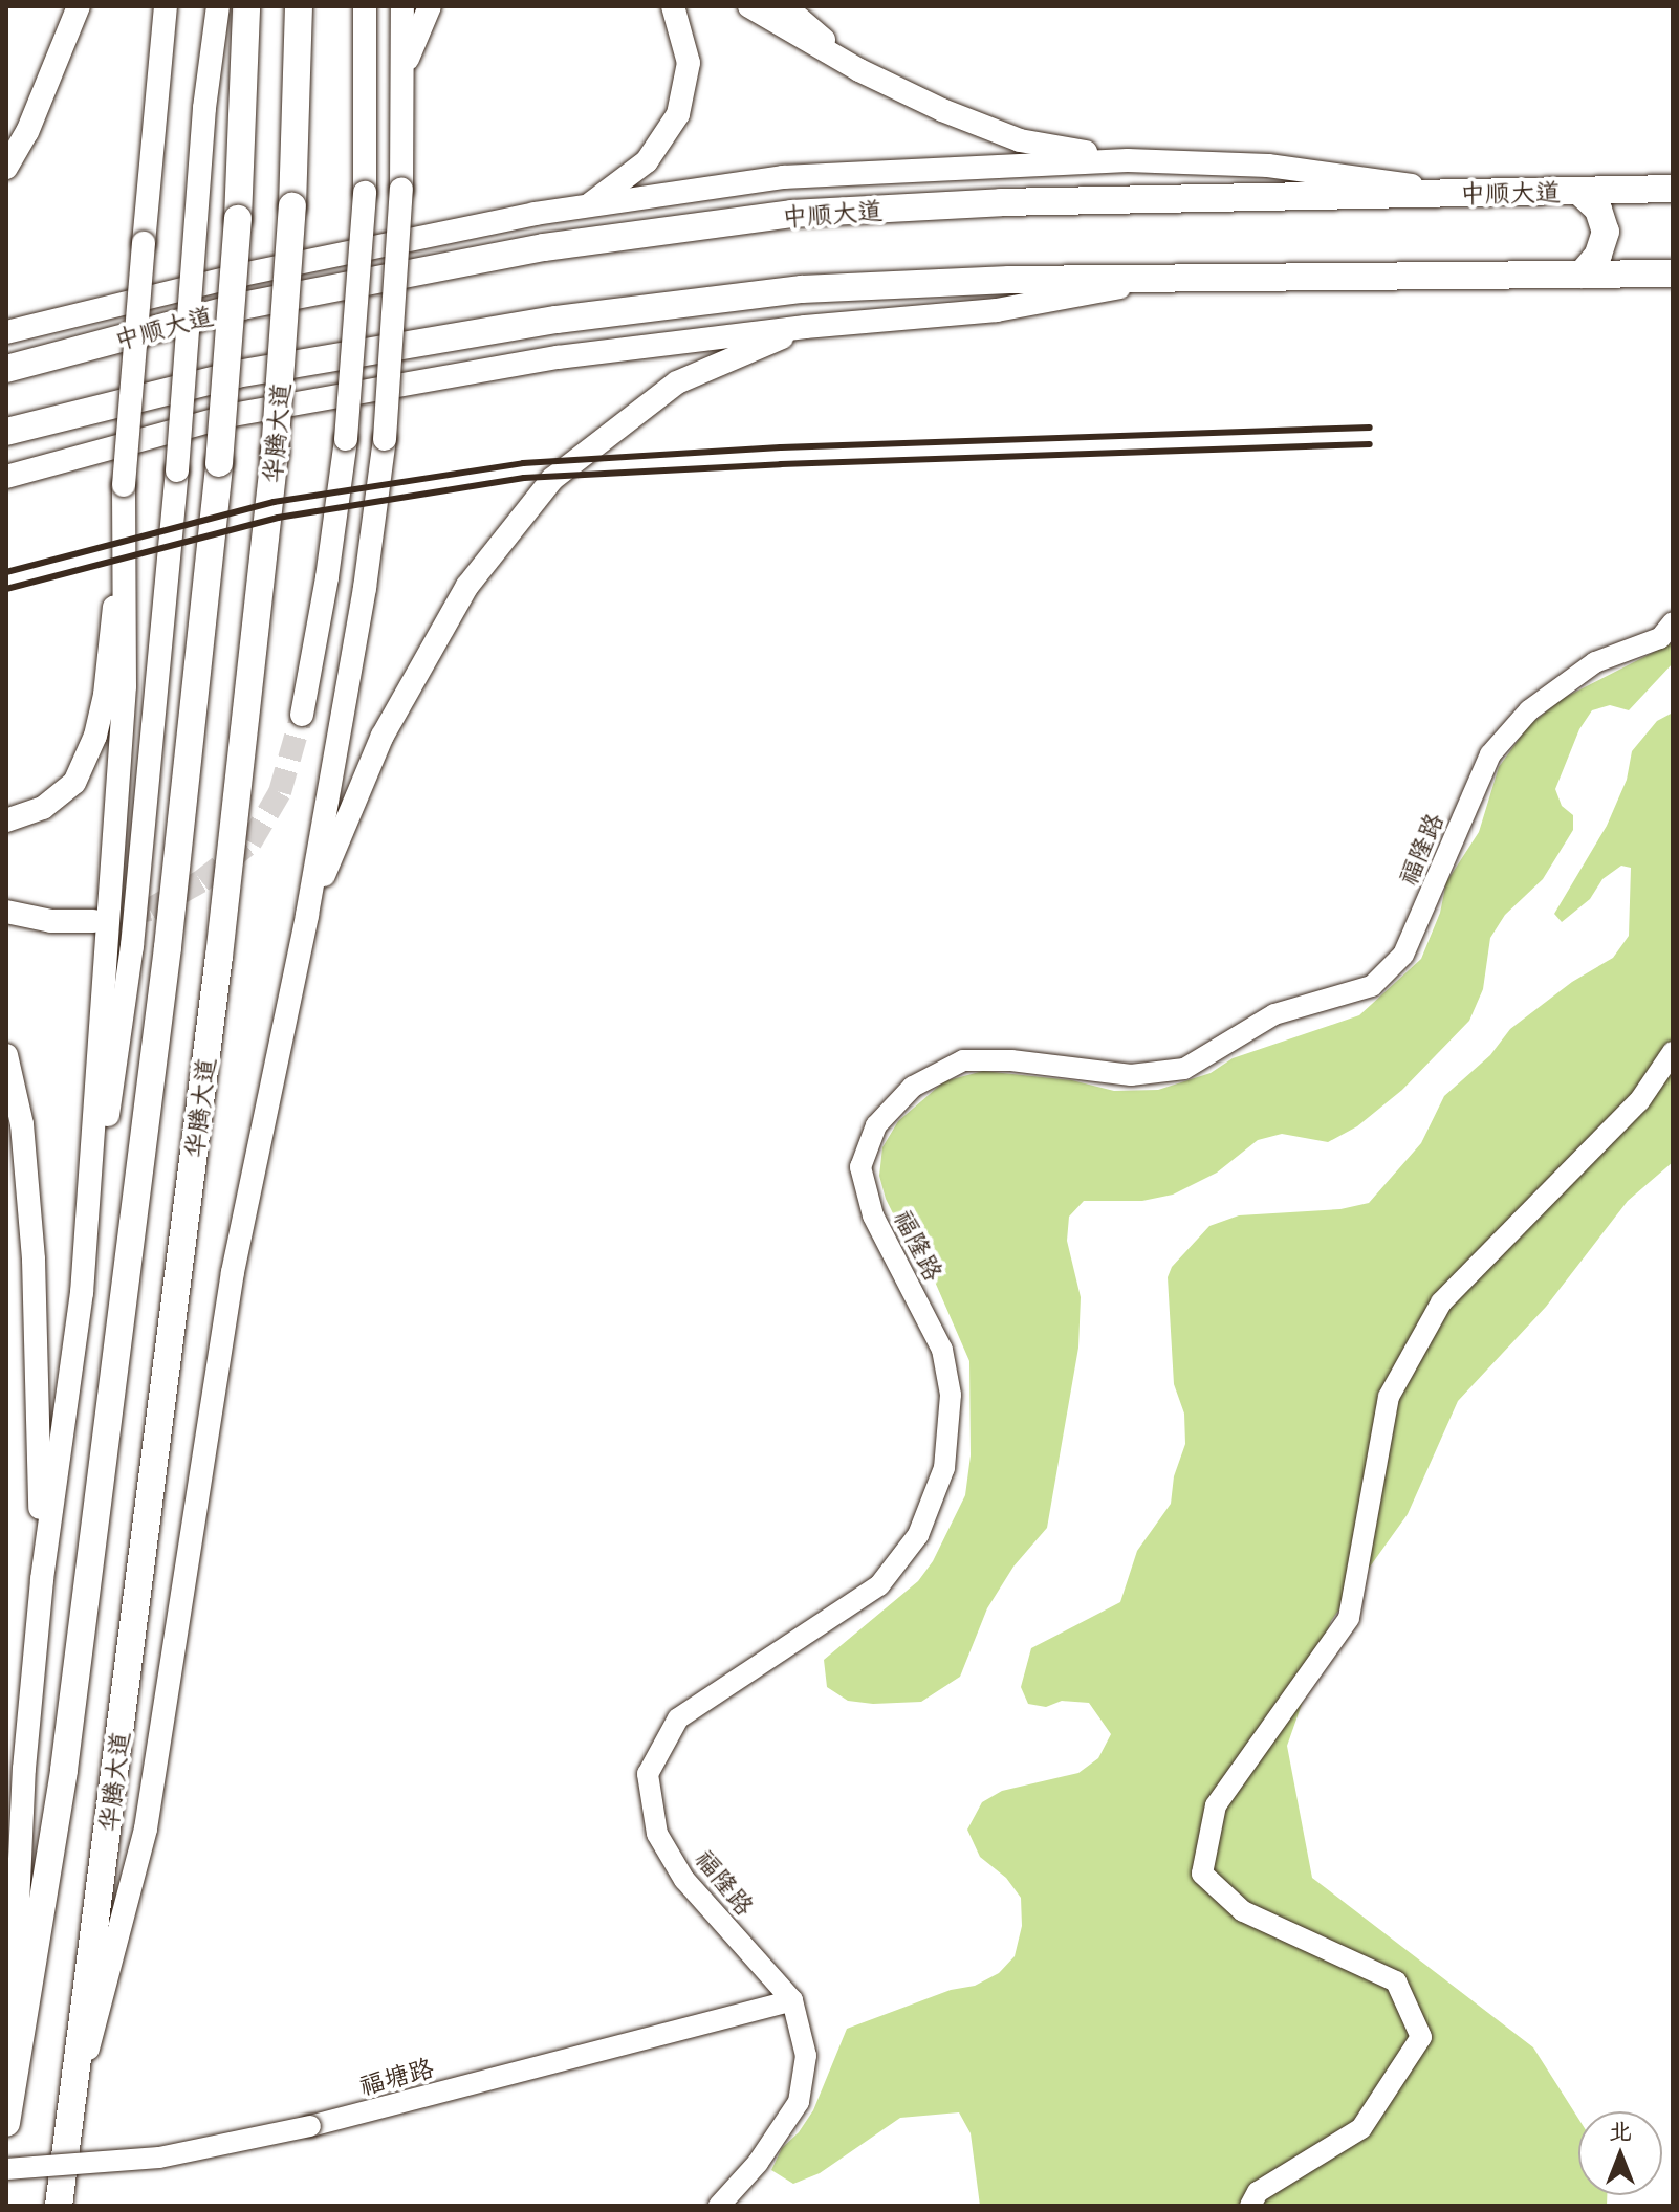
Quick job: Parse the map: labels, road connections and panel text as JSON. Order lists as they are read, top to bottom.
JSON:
{
  "streets": {
    "highway": ["中顺大道", "华腾大道"],
    "street": ["福隆路", "福塘路"]
  },
  "crossings": [
    ["福隆路", "福塘路"]
  ],
  "north": "top"
}
